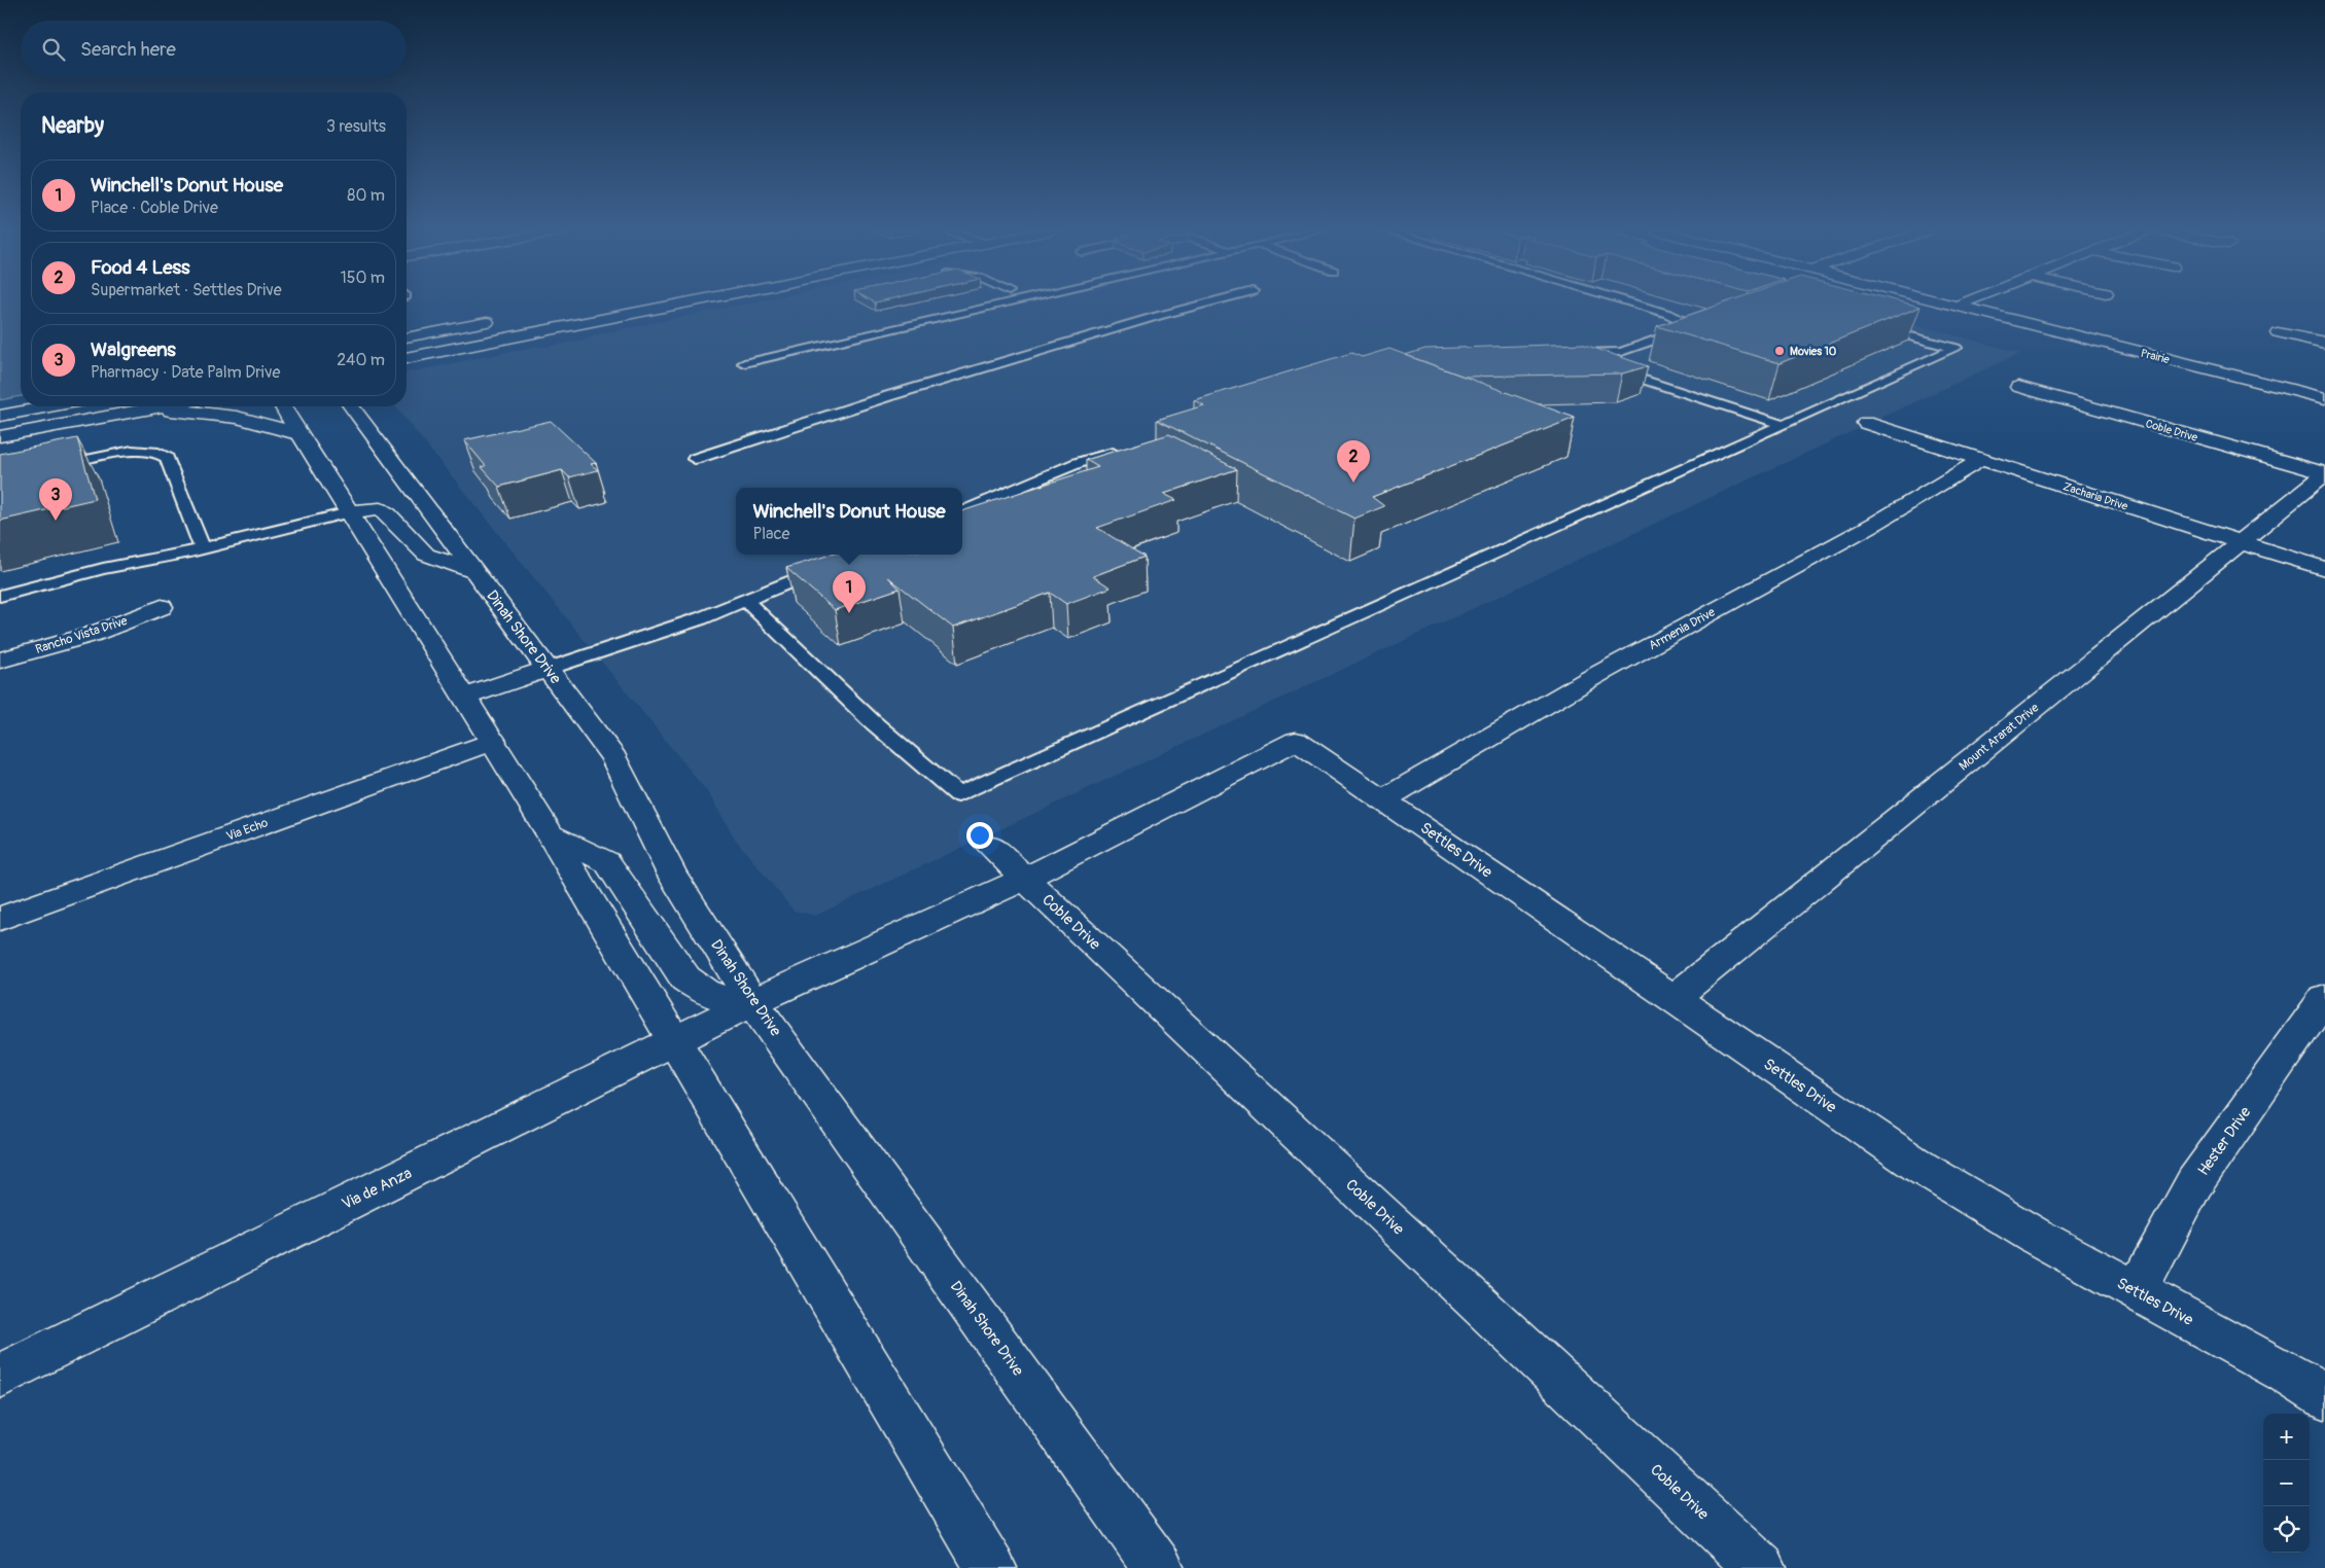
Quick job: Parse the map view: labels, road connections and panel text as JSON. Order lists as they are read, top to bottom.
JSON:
{
  "streets": {
    "street": [
      "Prairie",
      "Coble Drive",
      "Zacharia Drive",
      "Armenia Drive",
      "Rancho Vista Drive",
      "Dinah Shore Drive",
      "Mount Ararat Drive",
      "Via Echo",
      "Settles Drive",
      "Hester Drive",
      "Via de Anza"
    ]
  },
  "crossings": [
    ["Coble Drive", "Mount Ararat Drive"],
    ["Coble Drive", "Via de Anza"],
    ["Zacharia Drive", "Armenia Drive"],
    ["Zacharia Drive", "Mount Ararat Drive"],
    ["Armenia Drive", "Settles Drive"],
    ["Dinah Shore Drive", "Via de Anza"],
    ["Mount Ararat Drive", "Settles Drive"],
    ["Settles Drive", "Hester Drive"],
    ["Settles Drive", "Via de Anza"]
  ],
  "places": ["Movies 10"],
  "page": {
    "search": "Search here",
    "heading": ["Nearby", "3 results"],
    "list": [
      {
        "mark": "1",
        "name": "Winchell's Donut House",
        "note": "Place · Coble Drive",
        "value": "80 m"
      },
      {
        "mark": "2",
        "name": "Food 4 Less",
        "note": "Supermarket · Settles Drive",
        "value": "150 m"
      },
      {
        "mark": "3",
        "name": "Walgreens",
        "note": "Pharmacy · Date Palm Drive",
        "value": "240 m"
      }
    ],
    "pins": ["2", "3", "1"],
    "popup": ["Winchell's Donut House", "Place"],
    "map_buttons": ["+", "−"]
  }
}
